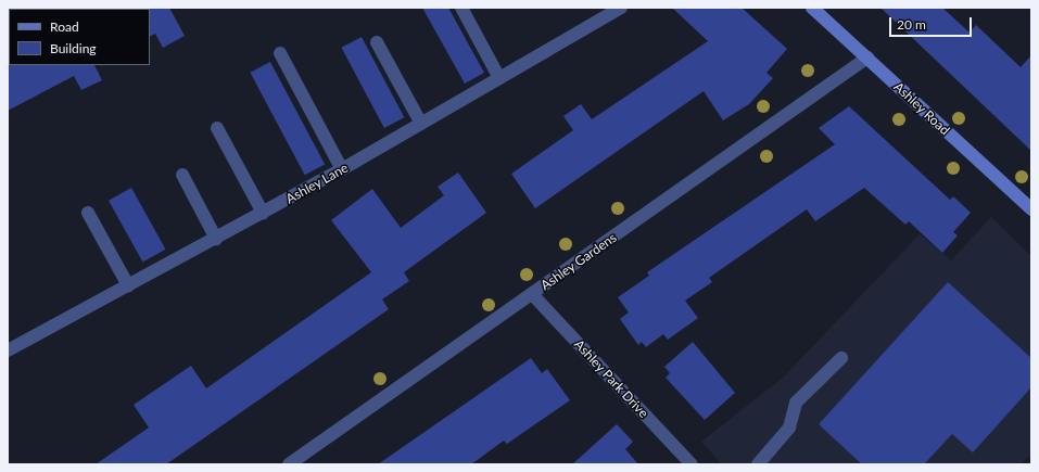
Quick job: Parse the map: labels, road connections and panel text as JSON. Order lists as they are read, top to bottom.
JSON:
{
  "streets": {
    "street": [
      "Ashley Road",
      "Ashley Lane",
      "Ashley Gardens",
      "Ashley Park Drive"
    ]
  },
  "crossings": [
    ["Ashley Road", "Ashley Gardens"],
    ["Ashley Gardens", "Ashley Park Drive"]
  ],
  "legend": ["Road", "Building"],
  "scale_bar": "20 m"
}
